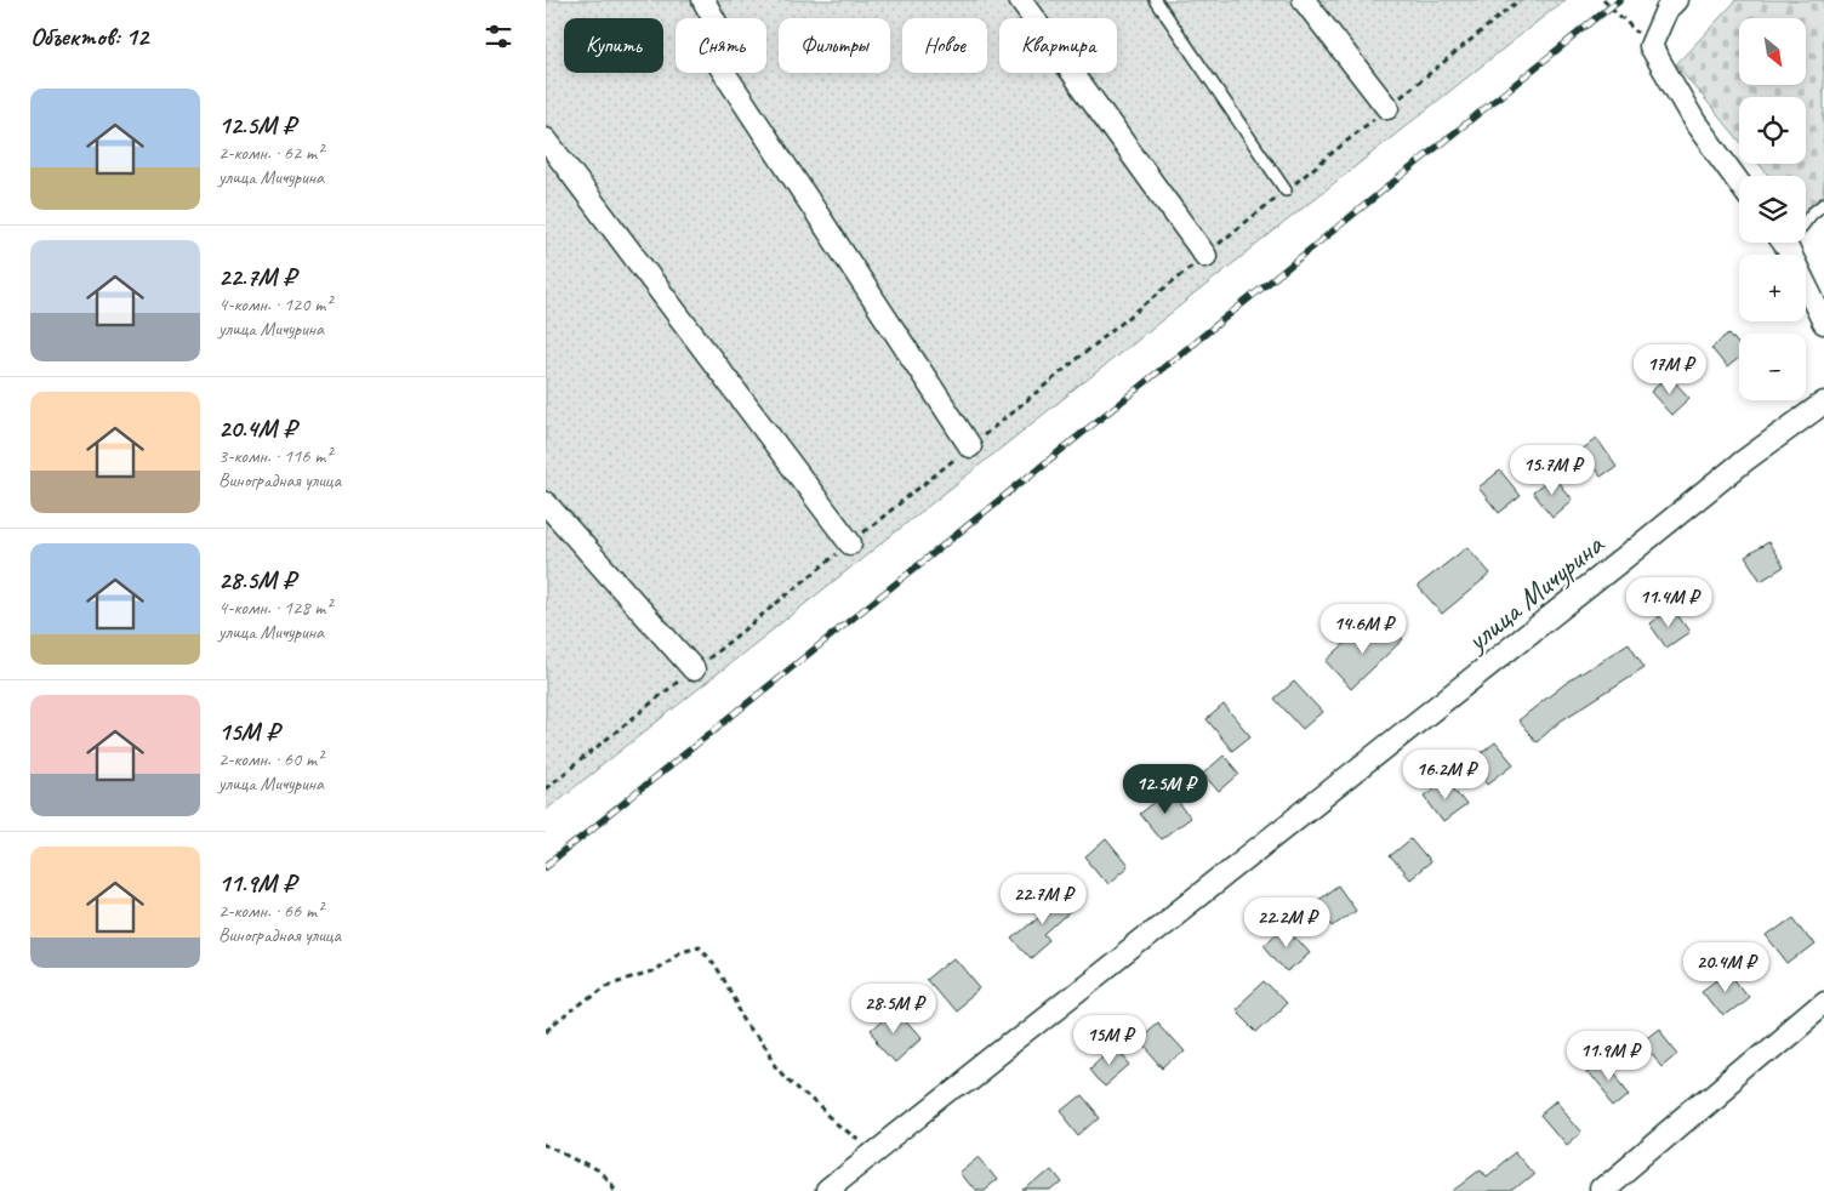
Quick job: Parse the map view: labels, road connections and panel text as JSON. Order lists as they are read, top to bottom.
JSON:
{
  "streets": {
    "street": ["улица Мичурина"]
  },
  "north": "bottom right",
  "page": {
    "heading": "Объектов: 12",
    "map_buttons": ["+", "−"],
    "chip": [
      "Купить",
      "Снять",
      "Фильтры",
      "Новое",
      "Квартира"
    ],
    "list": [
      {
        "name": "12.5M ₽",
        "note": "2-комн. · 62 m² · улица Мичурина"
      },
      {
        "name": "22.7M ₽",
        "note": "4-комн. · 120 m² · улица Мичурина"
      },
      {
        "name": "20.4M ₽",
        "note": "3-комн. · 116 m² · Виноградная улица"
      },
      {
        "name": "28.5M ₽",
        "note": "4-комн. · 128 m² · улица Мичурина"
      },
      {
        "name": "15M ₽",
        "note": "2-комн. · 60 m² · улица Мичурина"
      },
      {
        "name": "11.9M ₽",
        "note": "2-комн. · 66 m² · Виноградная улица"
      }
    ],
    "price": [
      "17M ₽",
      "15.7M ₽",
      "11.4M ₽",
      "14.6M ₽",
      "16.2M ₽",
      "12.5M ₽",
      "22.7M ₽",
      "22.2M ₽",
      "20.4M ₽",
      "28.5M ₽",
      "15M ₽",
      "11.9M ₽"
    ]
  }
}
